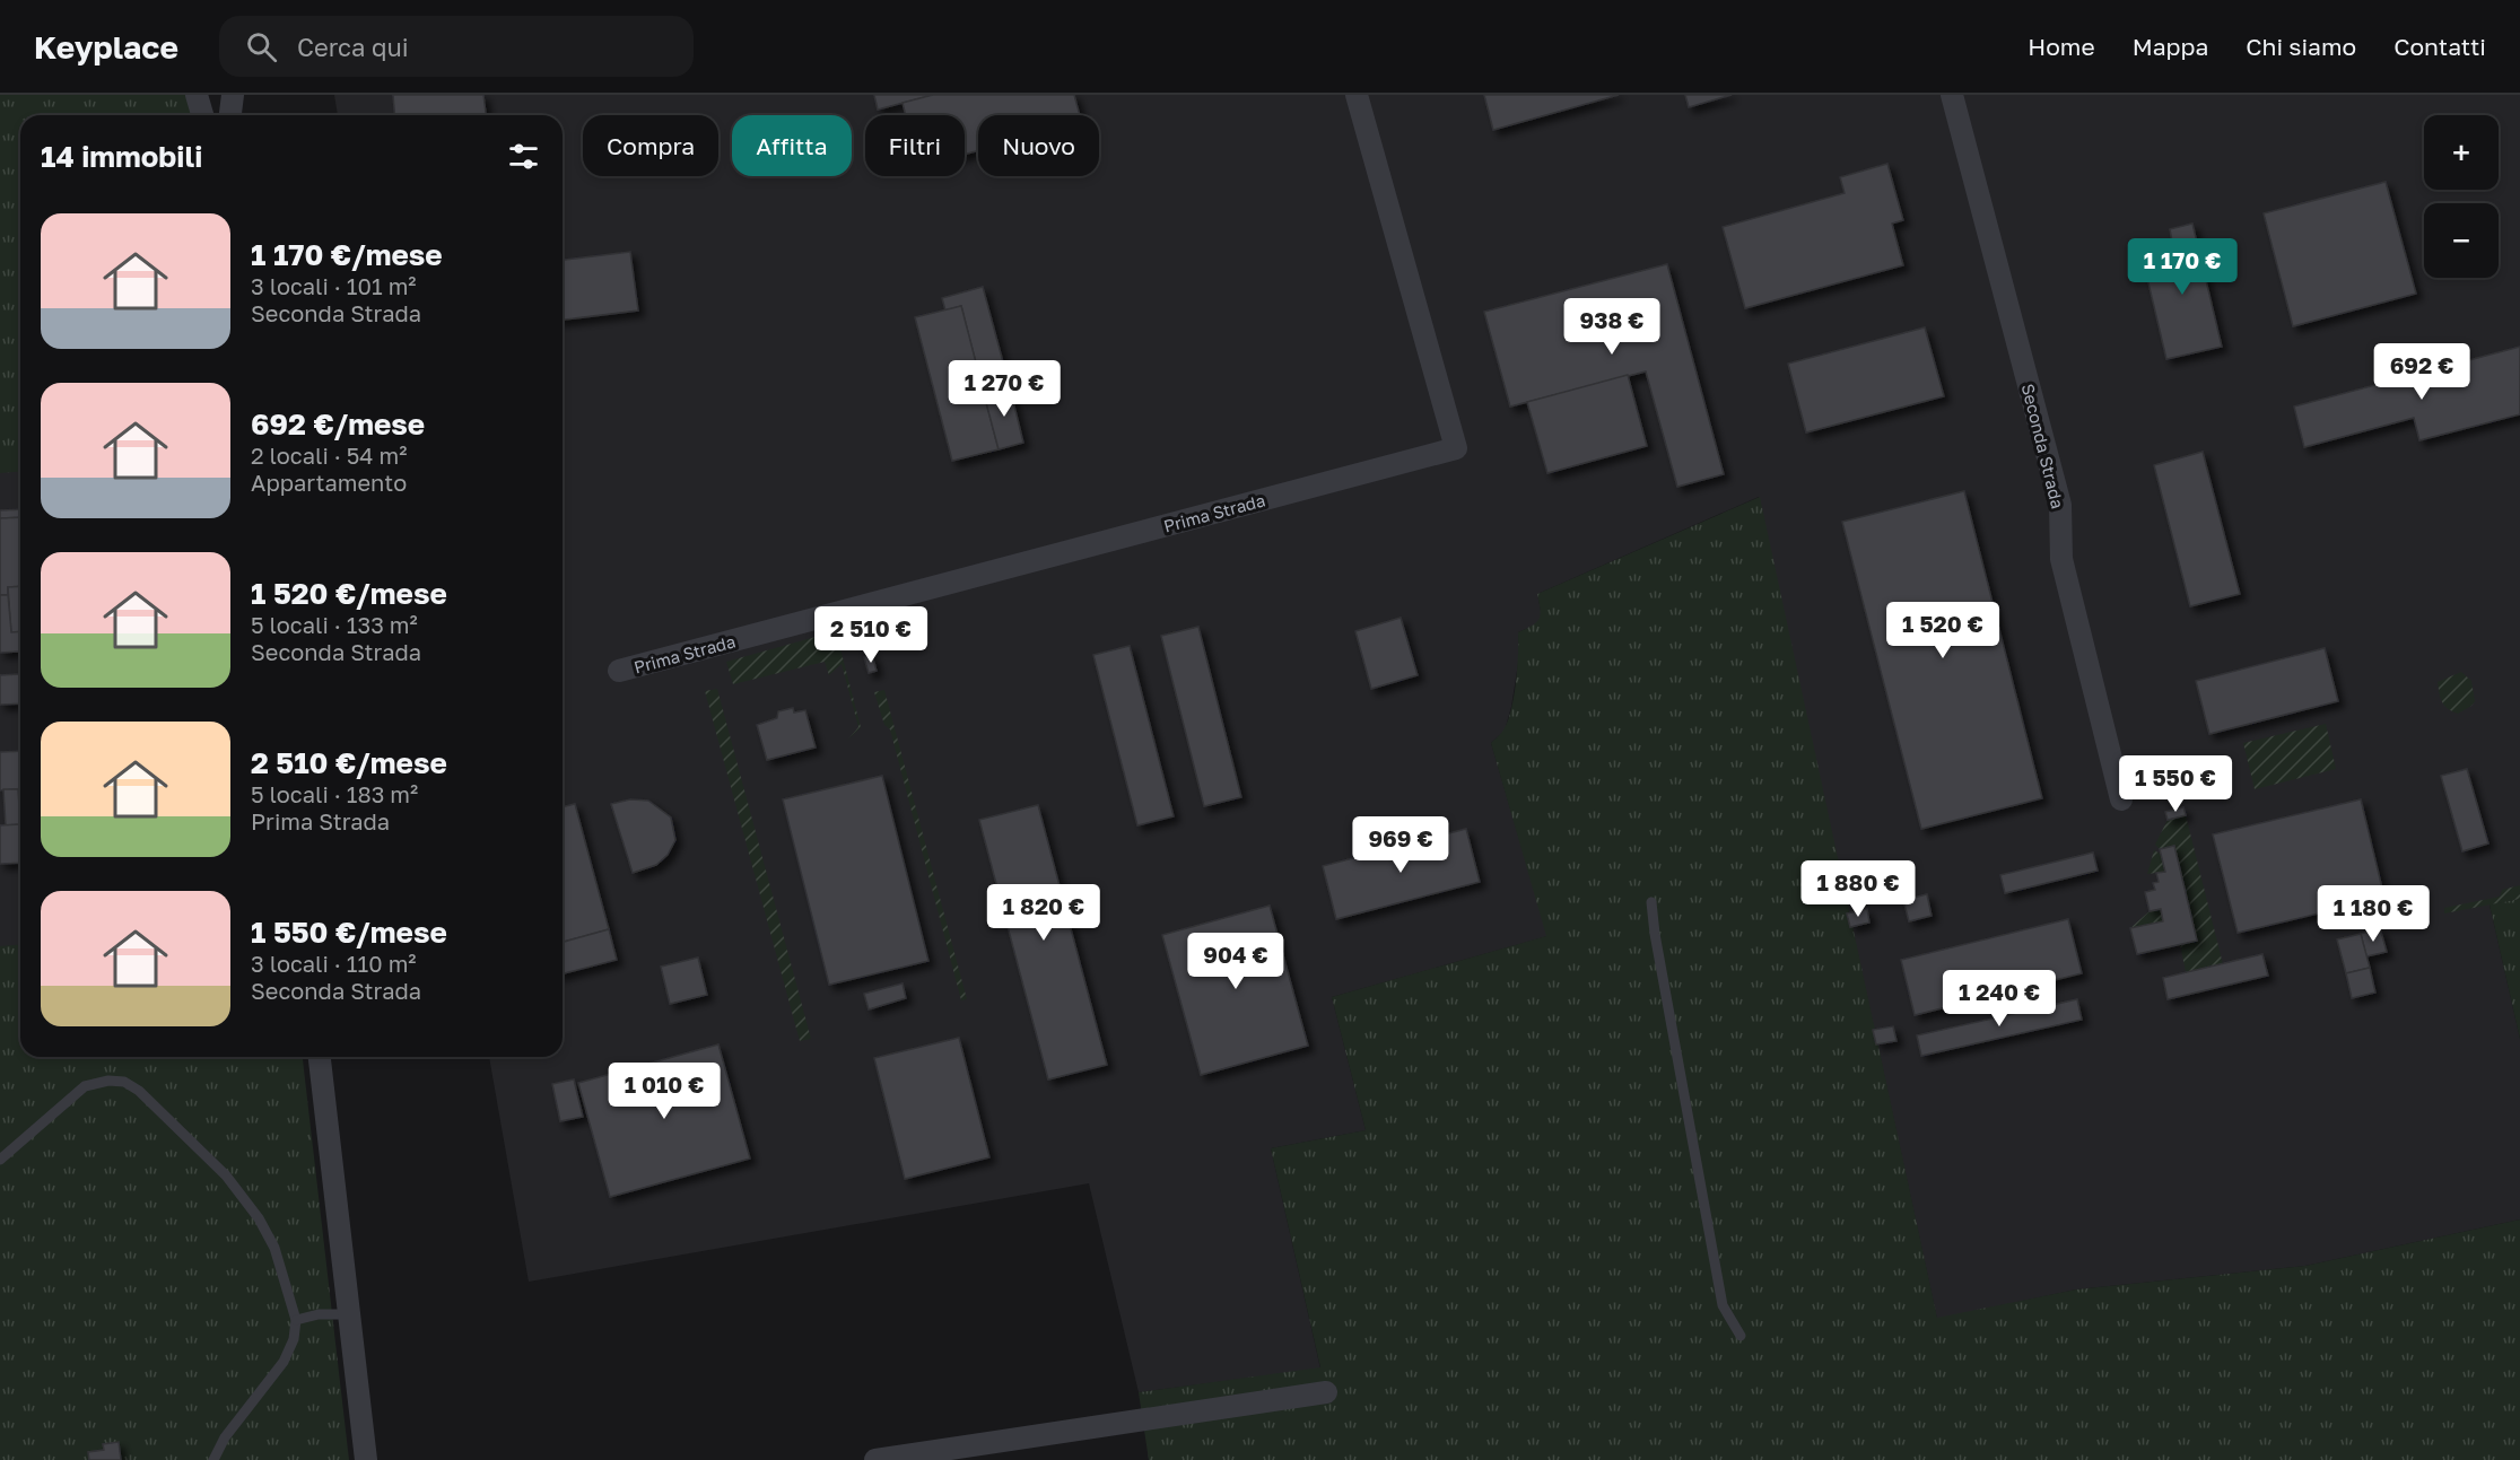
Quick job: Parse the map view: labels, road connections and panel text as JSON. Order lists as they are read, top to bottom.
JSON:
{
  "streets": {
    "street": ["Seconda Strada", "Prima Strada"]
  },
  "page": {
    "header": "Keyplace",
    "search": "Cerca qui",
    "nav": [
      "Home",
      "Mappa",
      "Chi siamo",
      "Contatti"
    ],
    "map_buttons": ["+", "−"],
    "chip": [
      "Compra",
      "Affitta",
      "Filtri",
      "Nuovo"
    ],
    "heading": "14 immobili",
    "list": [
      {
        "name": "1 170 €/mese",
        "note": "3 locali · 101 m² · Seconda Strada"
      },
      {
        "name": "692 €/mese",
        "note": "2 locali · 54 m² · Appartamento"
      },
      {
        "name": "1 520 €/mese",
        "note": "5 locali · 133 m² · Seconda Strada"
      },
      {
        "name": "2 510 €/mese",
        "note": "5 locali · 183 m² · Prima Strada"
      },
      {
        "name": "1 550 €/mese",
        "note": "3 locali · 110 m² · Seconda Strada"
      }
    ],
    "price": [
      "1 170 €",
      "938 €",
      "692 €",
      "1 270 €",
      "1 520 €",
      "2 510 €",
      "1 550 €",
      "969 €",
      "1 880 €",
      "1 820 €",
      "1 180 €",
      "904 €",
      "1 240 €",
      "1 010 €"
    ]
  }
}
